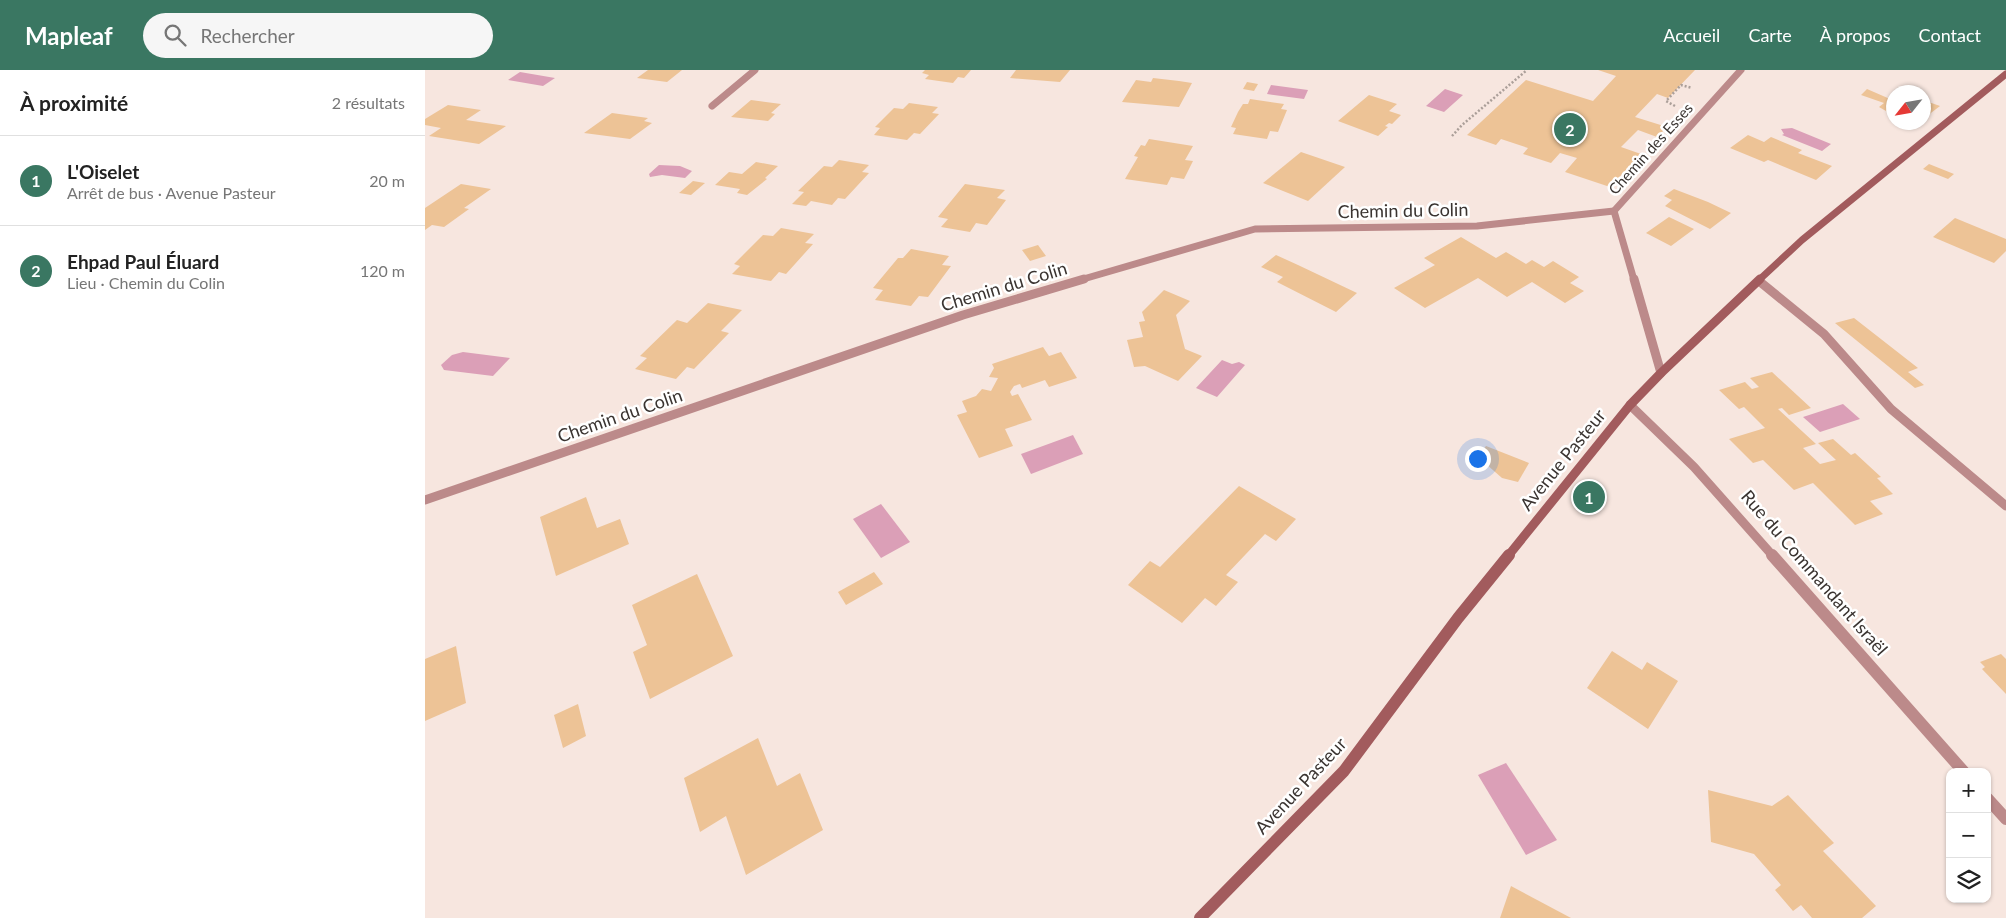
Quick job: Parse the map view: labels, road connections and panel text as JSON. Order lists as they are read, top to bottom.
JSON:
{
  "streets": {
    "main road": ["Avenue Pasteur"],
    "street": ["Chemin des Esses", "Chemin du Colin", "Rue du Commandant Israël"]
  },
  "crossings": [
    ["Chemin des Esses", "Chemin du Colin"],
    ["Chemin des Esses", "Avenue Pasteur"],
    ["Avenue Pasteur", "Rue du Commandant Israël"]
  ],
  "north": "bottom left",
  "page": {
    "header": "Mapleaf",
    "search": "Rechercher",
    "nav": [
      "Accueil",
      "Carte",
      "À propos",
      "Contact"
    ],
    "heading": ["À proximité", "2 résultats"],
    "pins": ["2", "1"],
    "list": [
      {
        "mark": "1",
        "name": "L'Oiselet",
        "note": "Arrêt de bus · Avenue Pasteur",
        "value": "20 m"
      },
      {
        "mark": "2",
        "name": "Ehpad Paul Éluard",
        "note": "Lieu · Chemin du Colin",
        "value": "120 m"
      }
    ],
    "map_buttons": ["+", "−"]
  }
}
